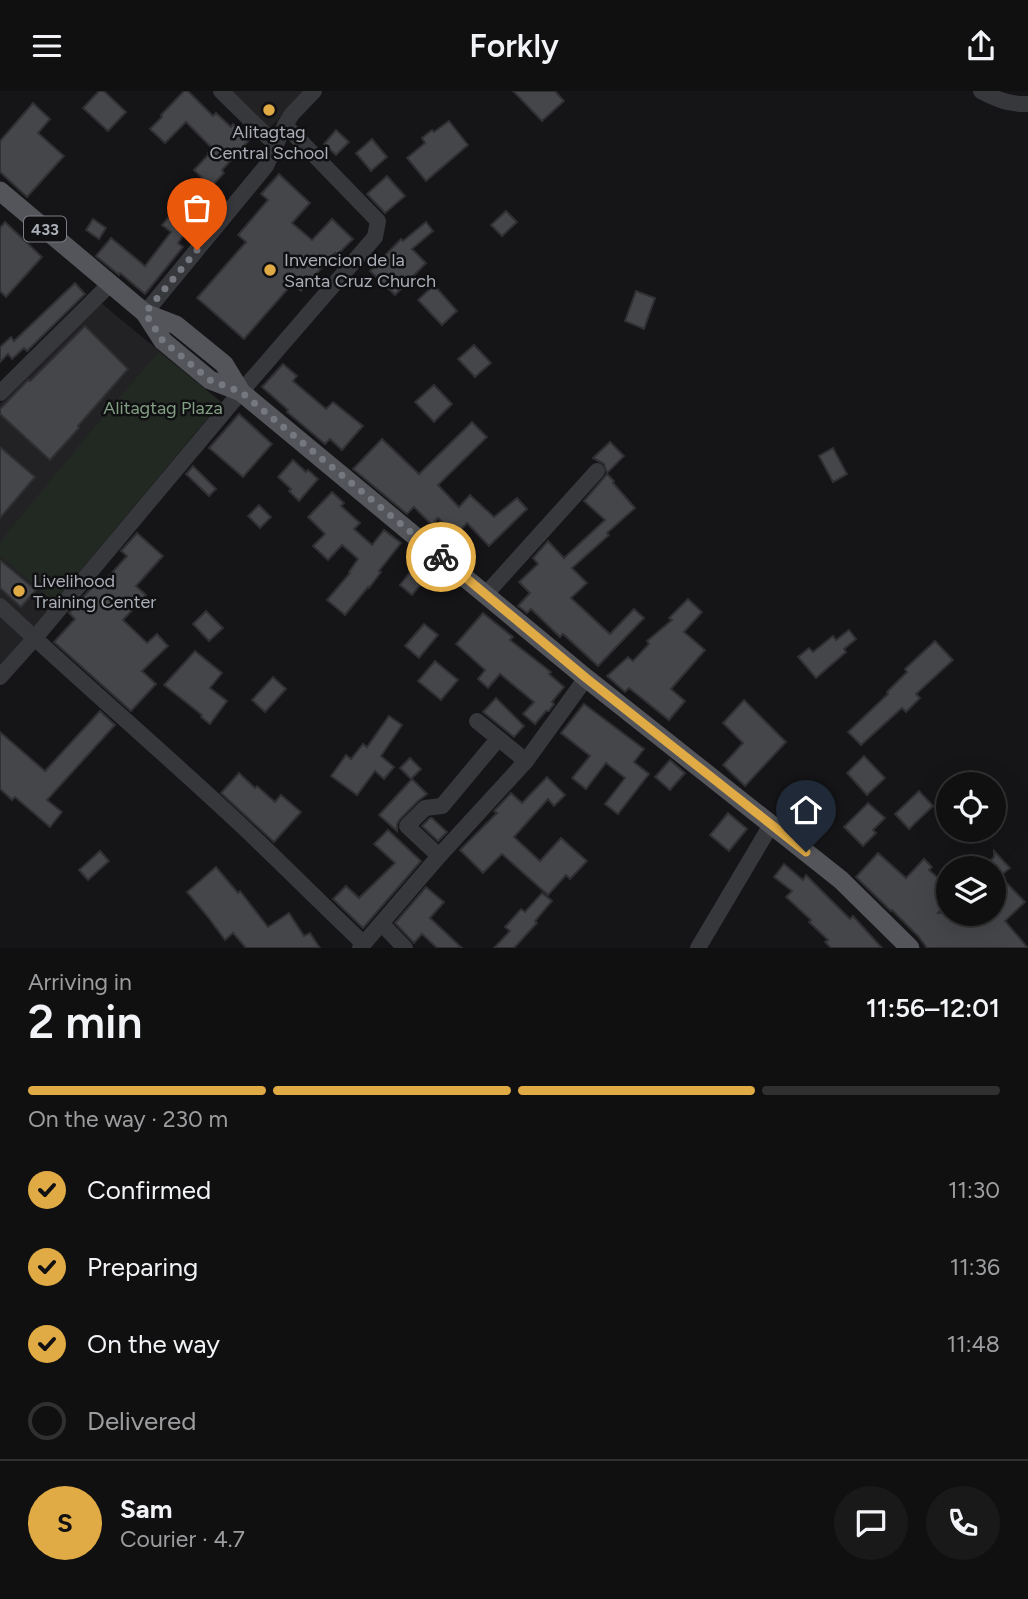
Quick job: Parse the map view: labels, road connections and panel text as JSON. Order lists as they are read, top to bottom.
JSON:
{
  "streets": {
    "main road": ["433"]
  },
  "parks": ["Alitagtag Plaza"],
  "places": ["Alitagtag Central School", "Invencion de la Santa Cruz Church", "Livelihood Training Center"],
  "page": {
    "header": "Forkly",
    "heading": ["2 min", "Arriving in", "11:56–12:01"],
    "panel": ["Sam", "Courier · 4.7"],
    "bar": "On the way · 230 m",
    "list": [
      ["Confirmed", "11:30"],
      ["Preparing", "11:36"],
      ["On the way", "11:48"],
      "Delivered"
    ],
    "round": "S"
  }
}
